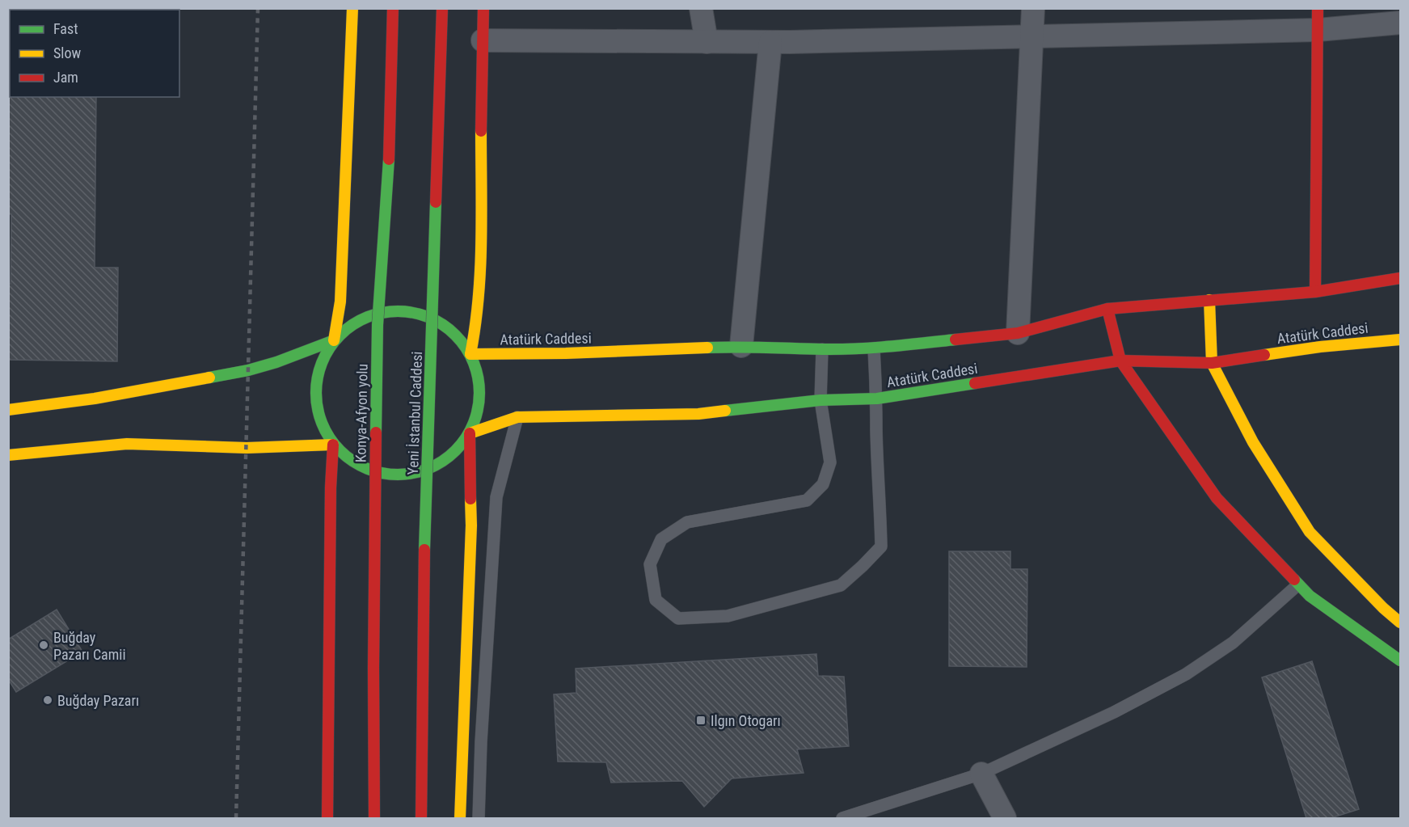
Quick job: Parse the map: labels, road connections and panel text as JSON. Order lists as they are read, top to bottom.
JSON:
{
  "streets": {
    "main road": ["Atatürk Caddesi", "Konya-Afyon yolu", "Yeni İstanbul Caddesi"]
  },
  "places": {
    "other": ["Buğday Pazarı Camii", "Buğday Pazarı"],
    "transit": ["Ilgın Otogarı"]
  },
  "legend": ["Fast", "Slow", "Jam"]
}
